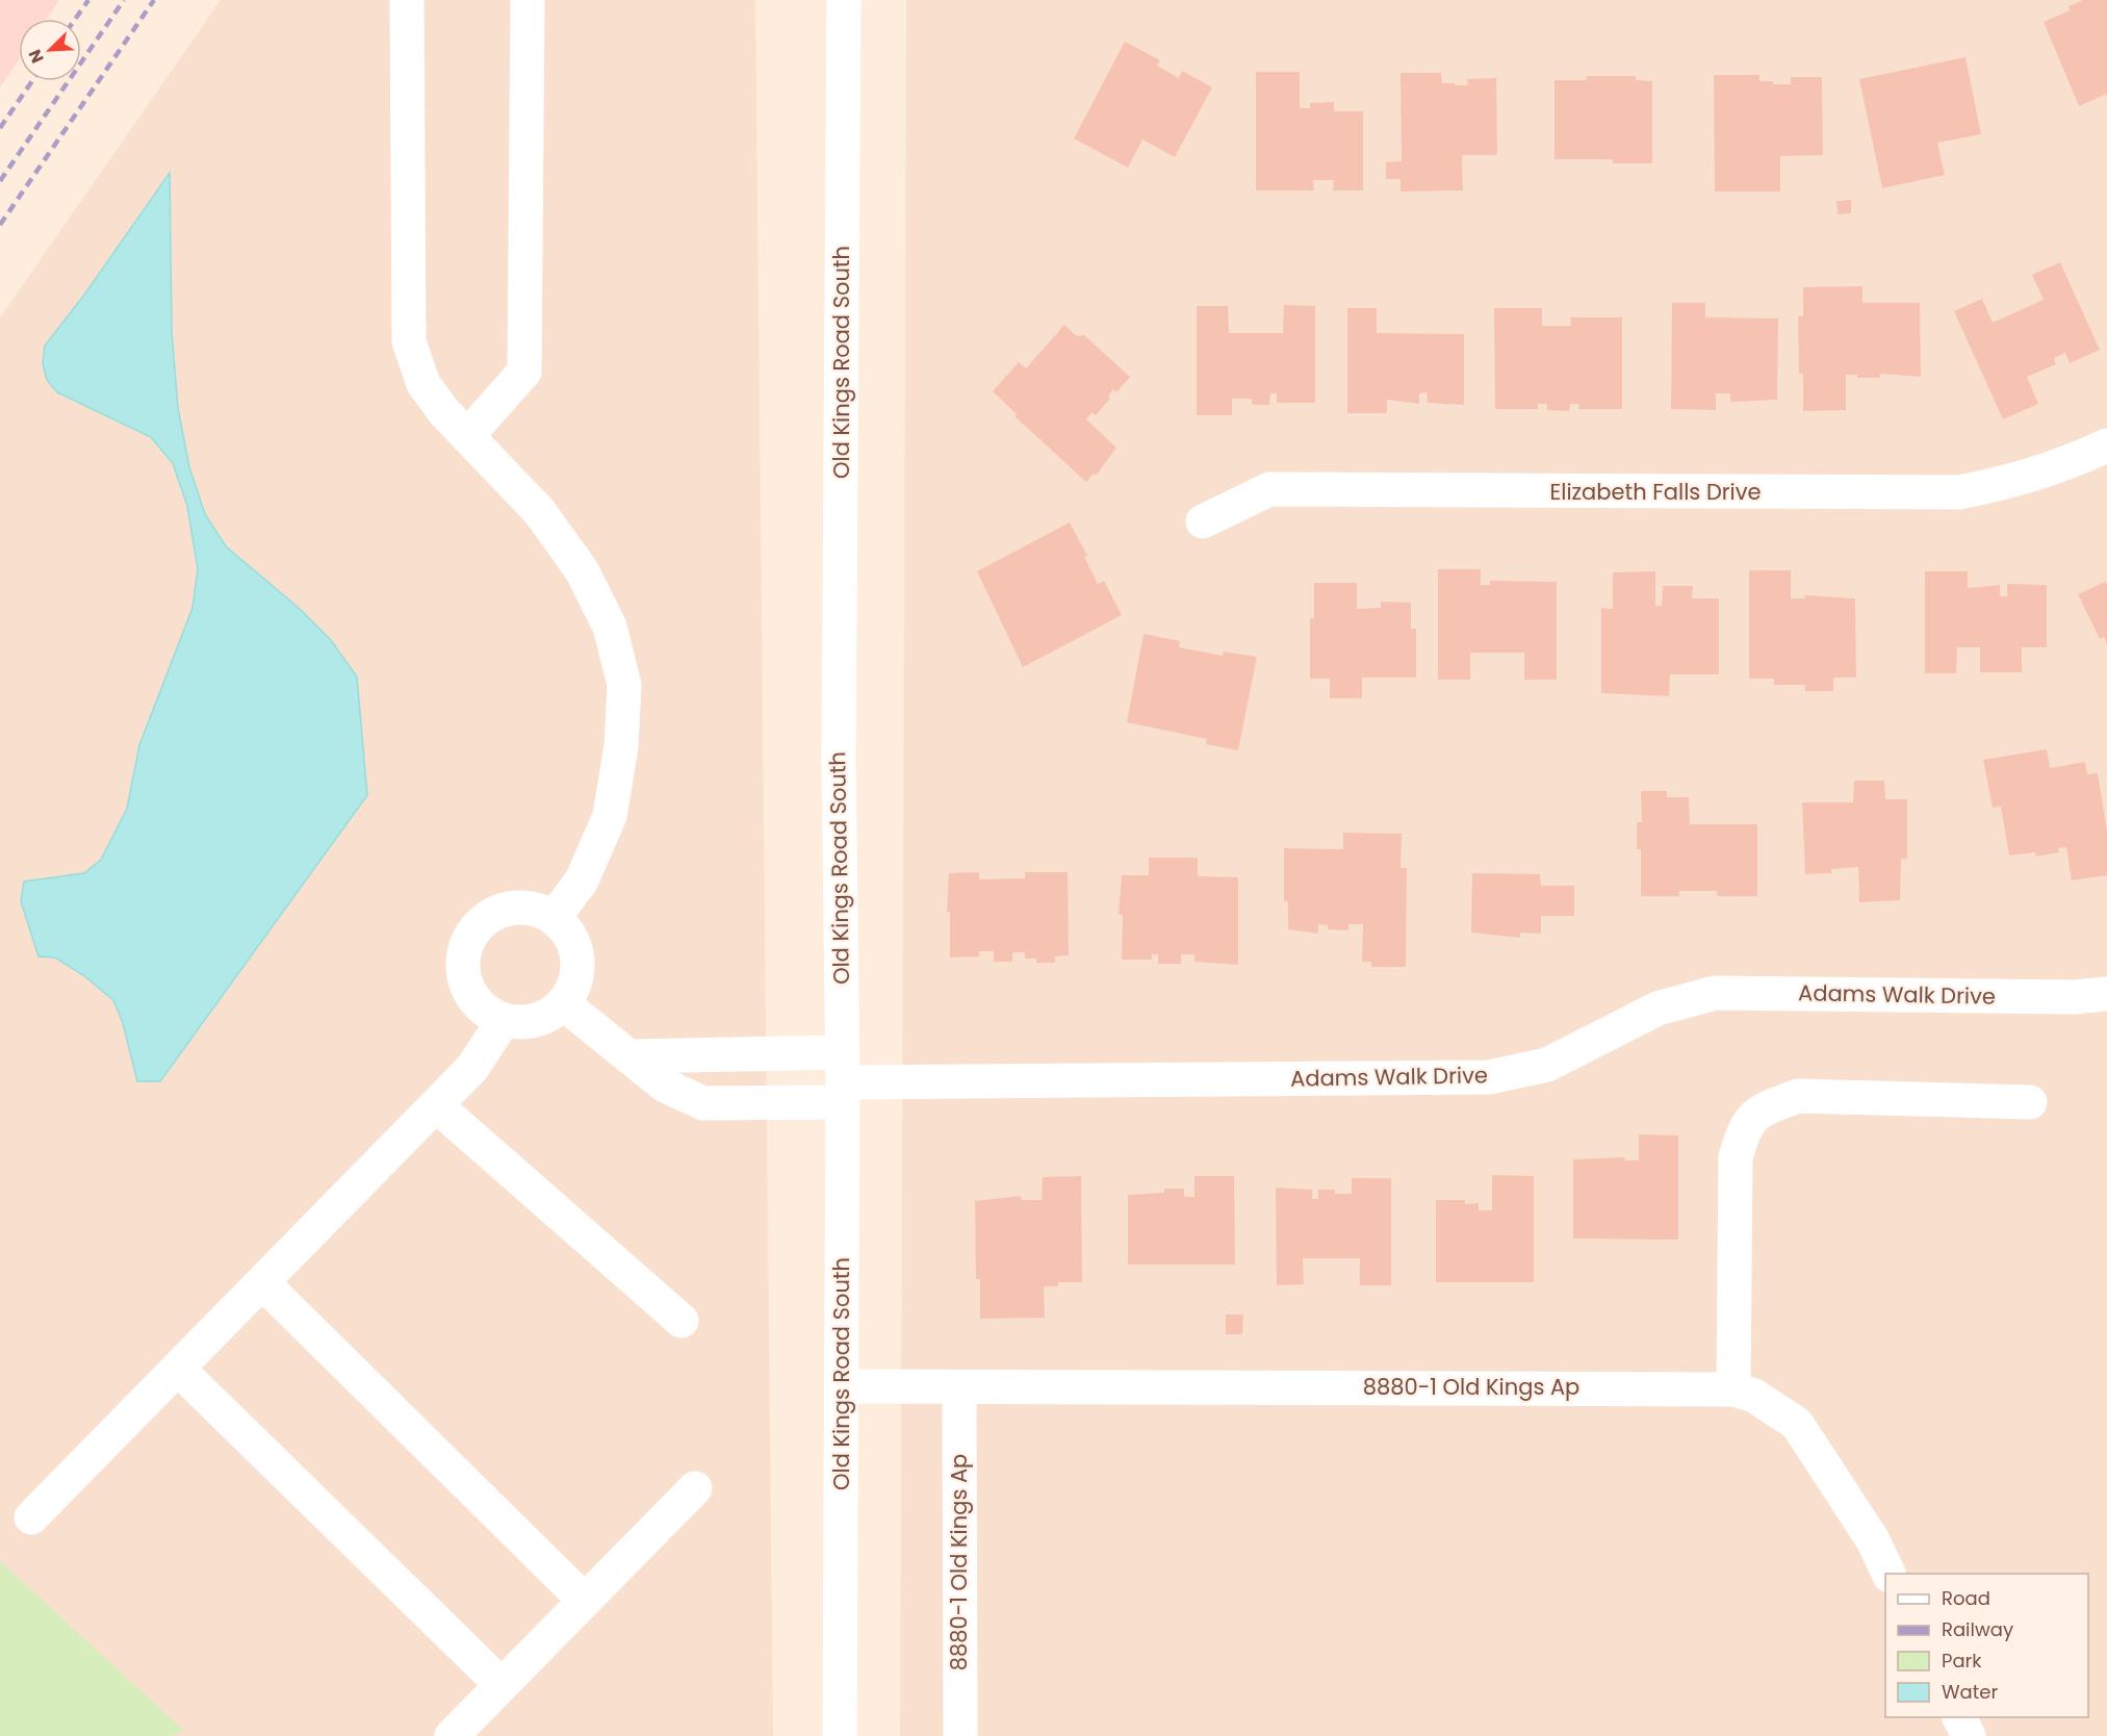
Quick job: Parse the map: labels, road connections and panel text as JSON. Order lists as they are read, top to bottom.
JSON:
{
  "streets": {
    "street": [
      "Old Kings Road South",
      "Elizabeth Falls Drive",
      "Adams Walk Drive",
      "8880-1 Old Kings Ap"
    ]
  },
  "crossings": [
    ["Old Kings Road South", "Adams Walk Drive"],
    ["Old Kings Road South", "8880-1 Old Kings Ap"]
  ],
  "legend": [
    "Road",
    "Railway",
    "Park",
    "Water"
  ],
  "north": "bottom left"
}
